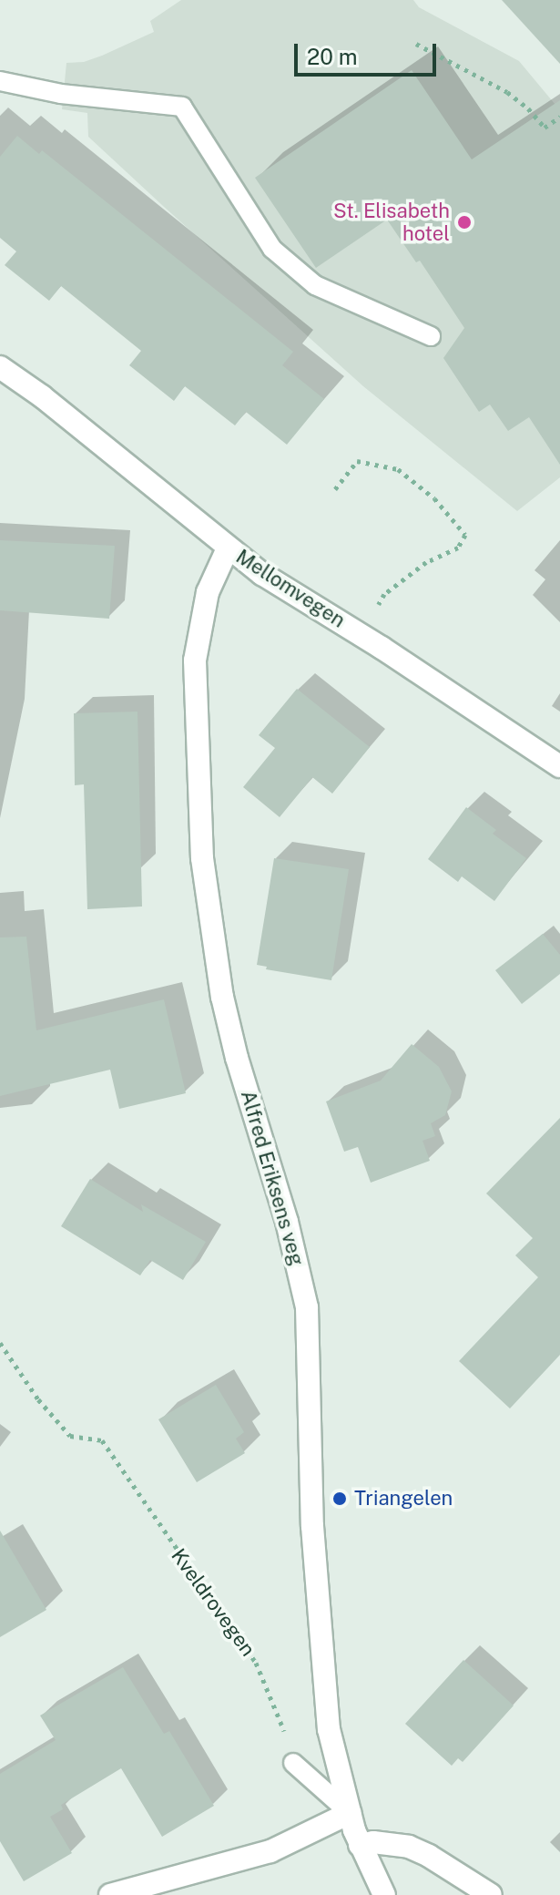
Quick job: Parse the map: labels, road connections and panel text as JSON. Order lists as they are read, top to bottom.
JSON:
{
  "streets": {
    "street": ["Mellomvegen", "Alfred Eriksens veg"],
    "path": ["Kveldrovegen"]
  },
  "crossings": [
    ["Mellomvegen", "Alfred Eriksens veg"]
  ],
  "places": ["St. Elisabeth hotel", "Triangelen"],
  "scale_bar": "20 m"
}
